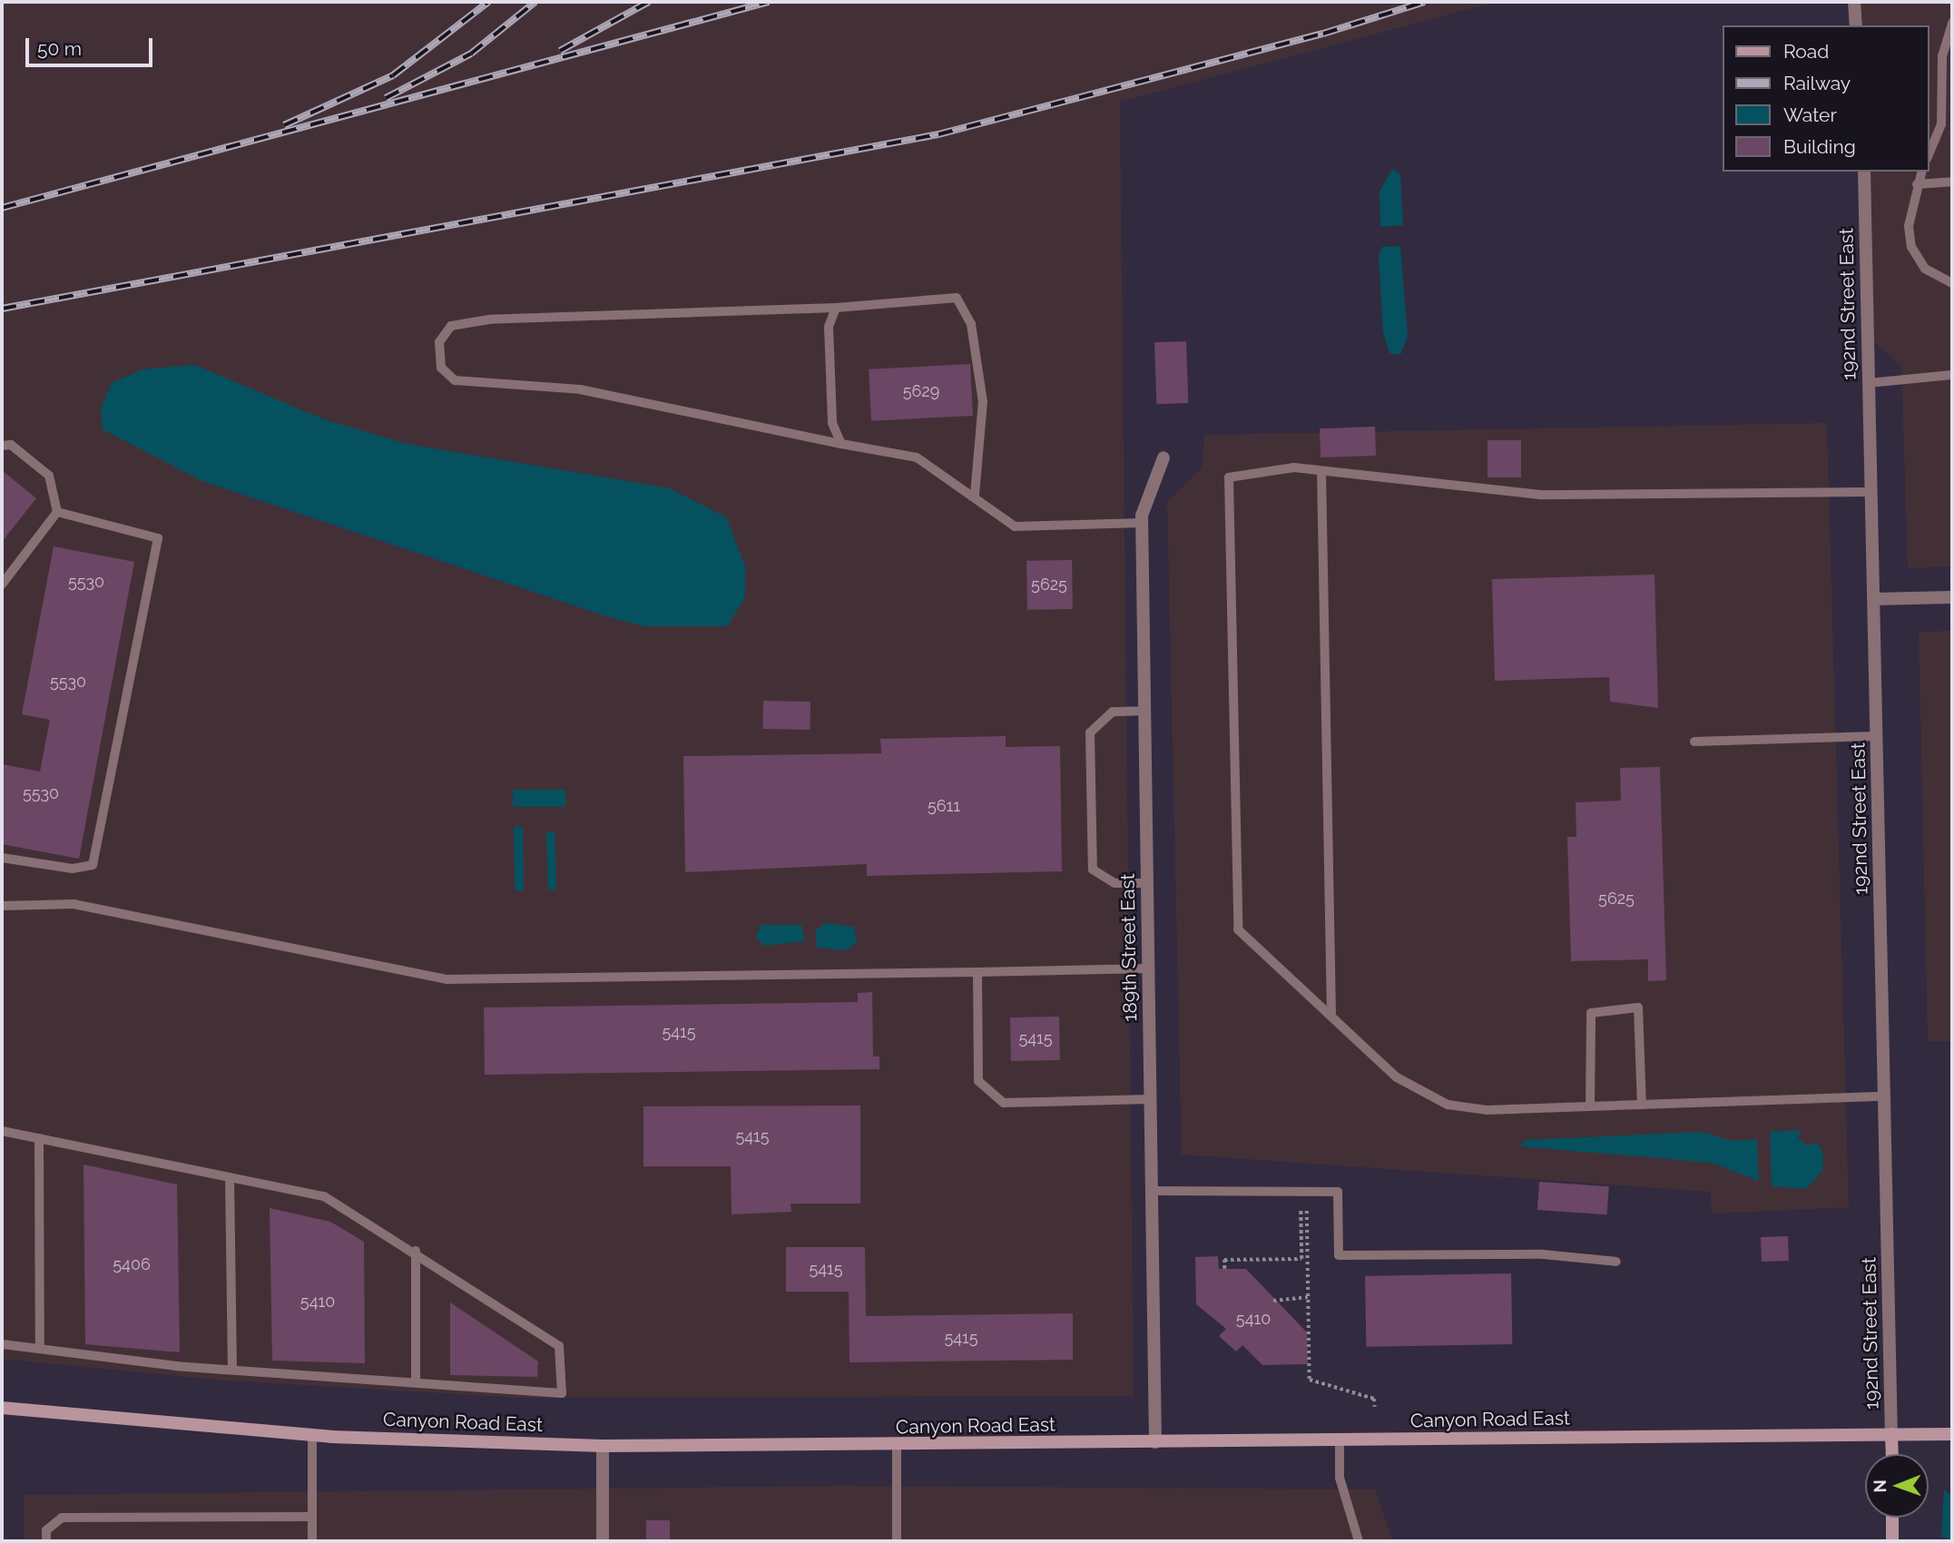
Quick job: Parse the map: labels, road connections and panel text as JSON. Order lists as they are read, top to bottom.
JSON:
{
  "streets": {
    "main road": ["192nd Street East", "Canyon Road East"],
    "street": ["189th Street East"]
  },
  "crossings": [
    ["192nd Street East", "Canyon Road East"],
    ["189th Street East", "Canyon Road East"]
  ],
  "house_numbers": [
    "5629",
    "5530",
    "5625",
    "5530",
    "5530",
    "5611",
    "5625",
    "5415",
    "5415",
    "5415",
    "5406",
    "5415",
    "5410",
    "5410",
    "5415"
  ],
  "legend": [
    "Road",
    "Railway",
    "Water",
    "Building"
  ],
  "scale_bar": "50 m",
  "north": "left"
}
